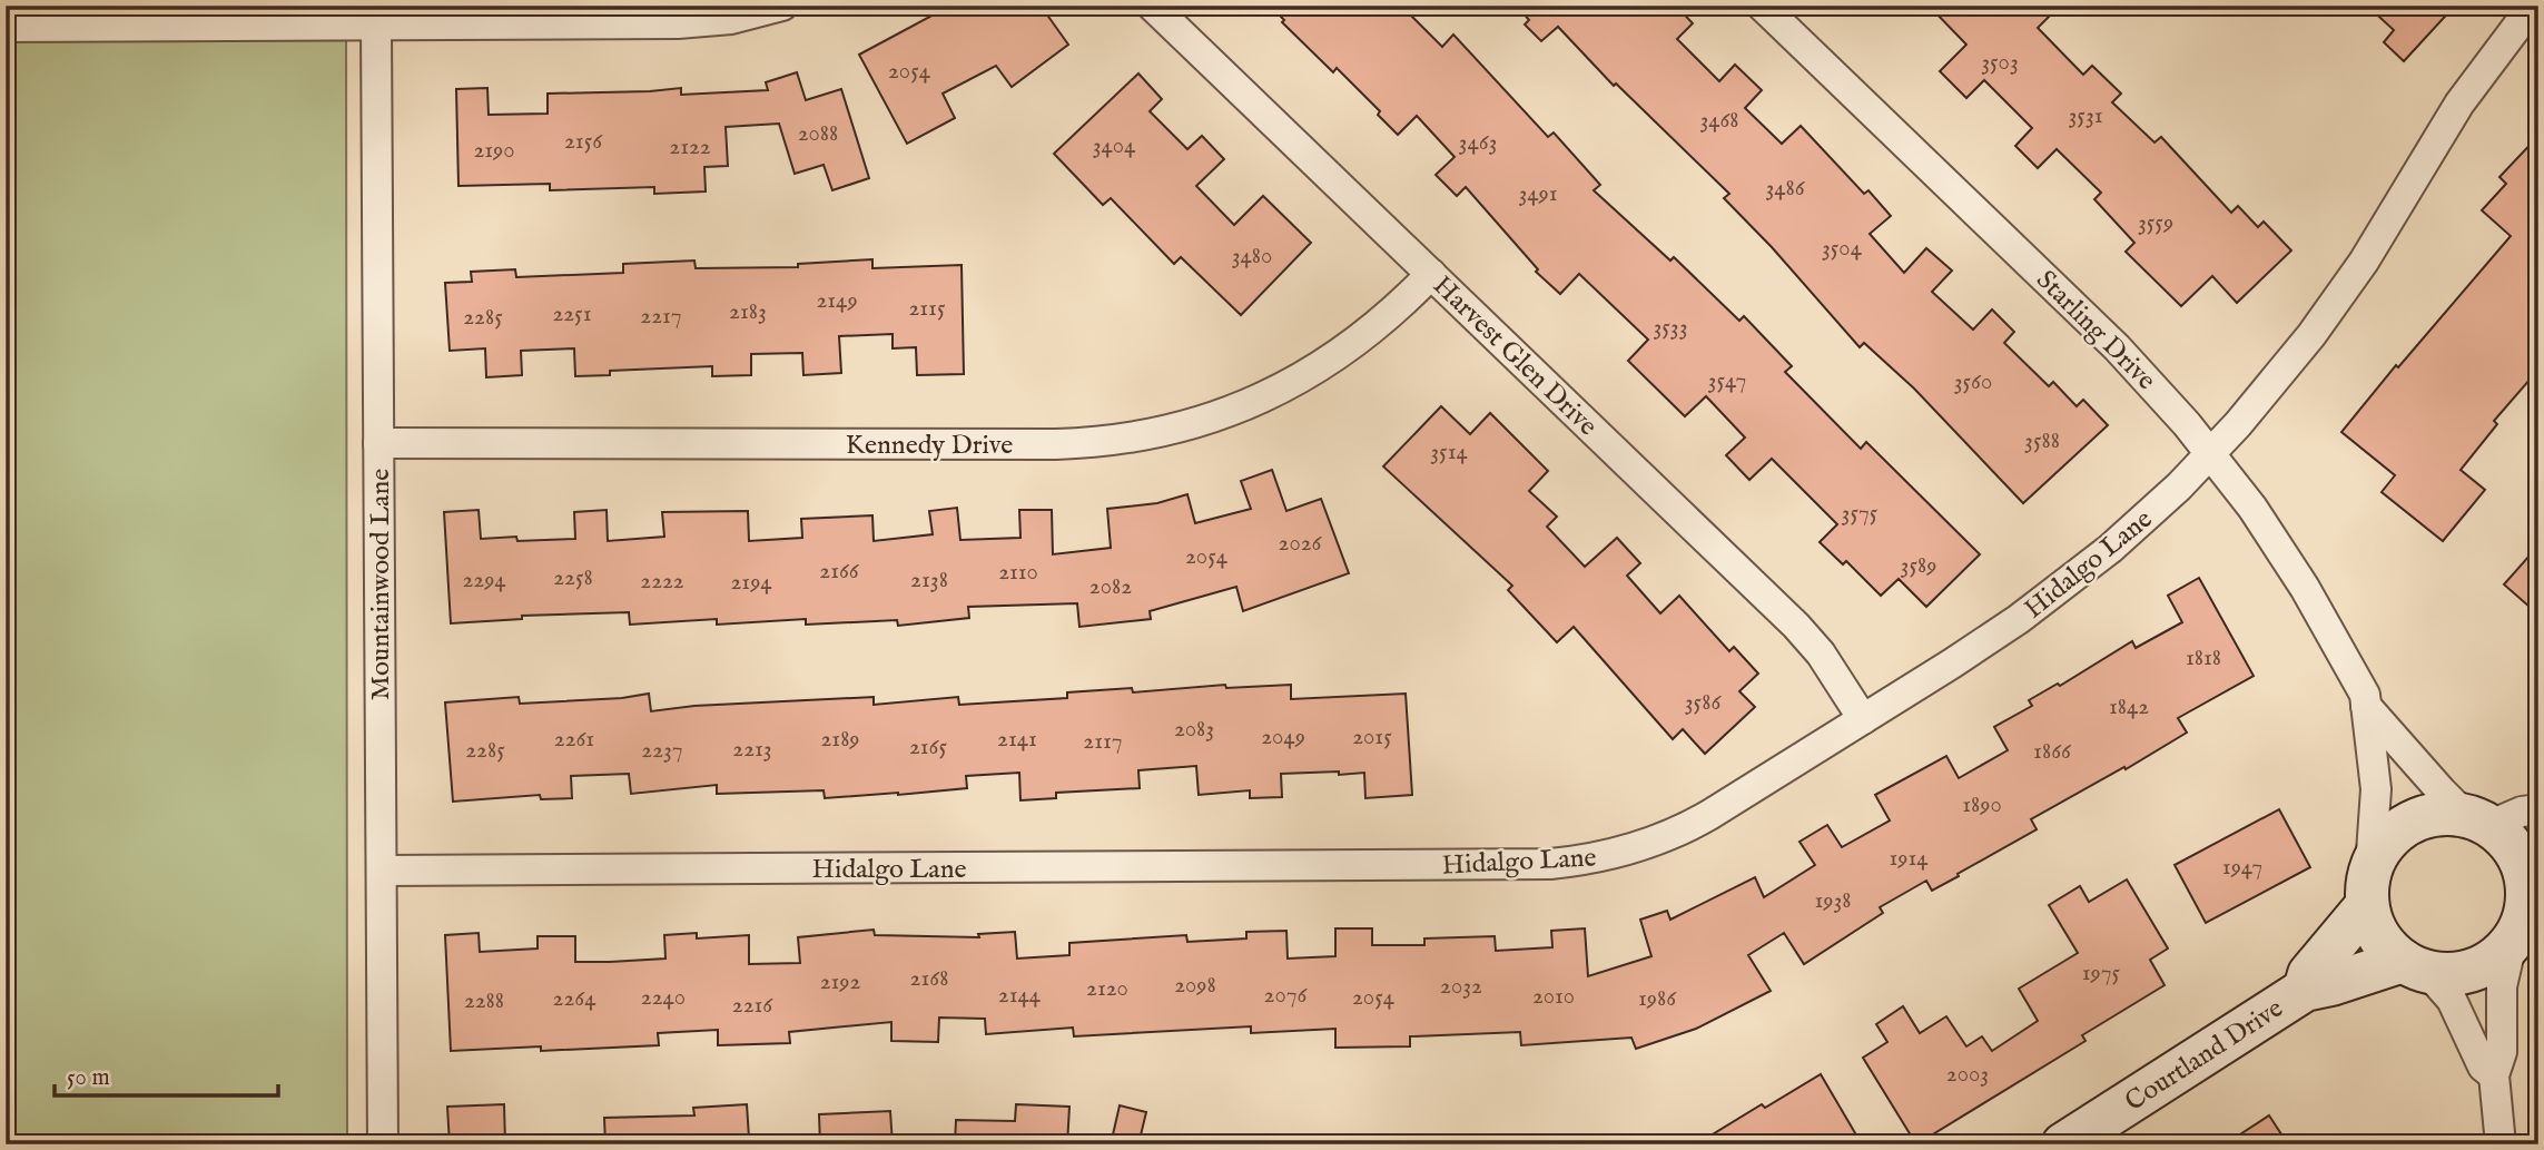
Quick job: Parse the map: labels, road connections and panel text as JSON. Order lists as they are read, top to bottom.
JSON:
{
  "streets": {
    "street": [
      "Starling Drive",
      "Harvest Glen Drive",
      "Kennedy Drive",
      "Hidalgo Lane",
      "Mountainwood Lane",
      "Courtland Drive"
    ]
  },
  "crossings": [
    ["Starling Drive", "Hidalgo Lane"],
    ["Starling Drive", "Courtland Drive"],
    ["Harvest Glen Drive", "Kennedy Drive"],
    ["Harvest Glen Drive", "Hidalgo Lane"],
    ["Kennedy Drive", "Mountainwood Lane"],
    ["Hidalgo Lane", "Mountainwood Lane"]
  ],
  "house_numbers": [
    "3503",
    "2054",
    "3531",
    "3468",
    "2088",
    "2156",
    "3463",
    "3404",
    "2122",
    "2190",
    "3486",
    "3491",
    "3559",
    "3504",
    "3480",
    "2149",
    "2115",
    "2183",
    "2251",
    "2217",
    "2285",
    "3533",
    "3547",
    "3560",
    "3588",
    "3514",
    "3575",
    "2026",
    "2054",
    "3589",
    "2166",
    "2110",
    "2258",
    "2294",
    "2138",
    "2222",
    "2194",
    "2082",
    "1818",
    "3586",
    "1842",
    "2083",
    "2049",
    "2015",
    "2261",
    "2189",
    "2141",
    "2117",
    "2165",
    "2213",
    "2285",
    "2237",
    "1866",
    "1890",
    "1914",
    "1947",
    "1938",
    "1975",
    "2168",
    "2192",
    "2098",
    "2032",
    "2120",
    "2144",
    "2076",
    "2010",
    "2240",
    "2054",
    "2264",
    "1986",
    "2288",
    "2216",
    "2003"
  ],
  "scale_bar": "50 m"
}
